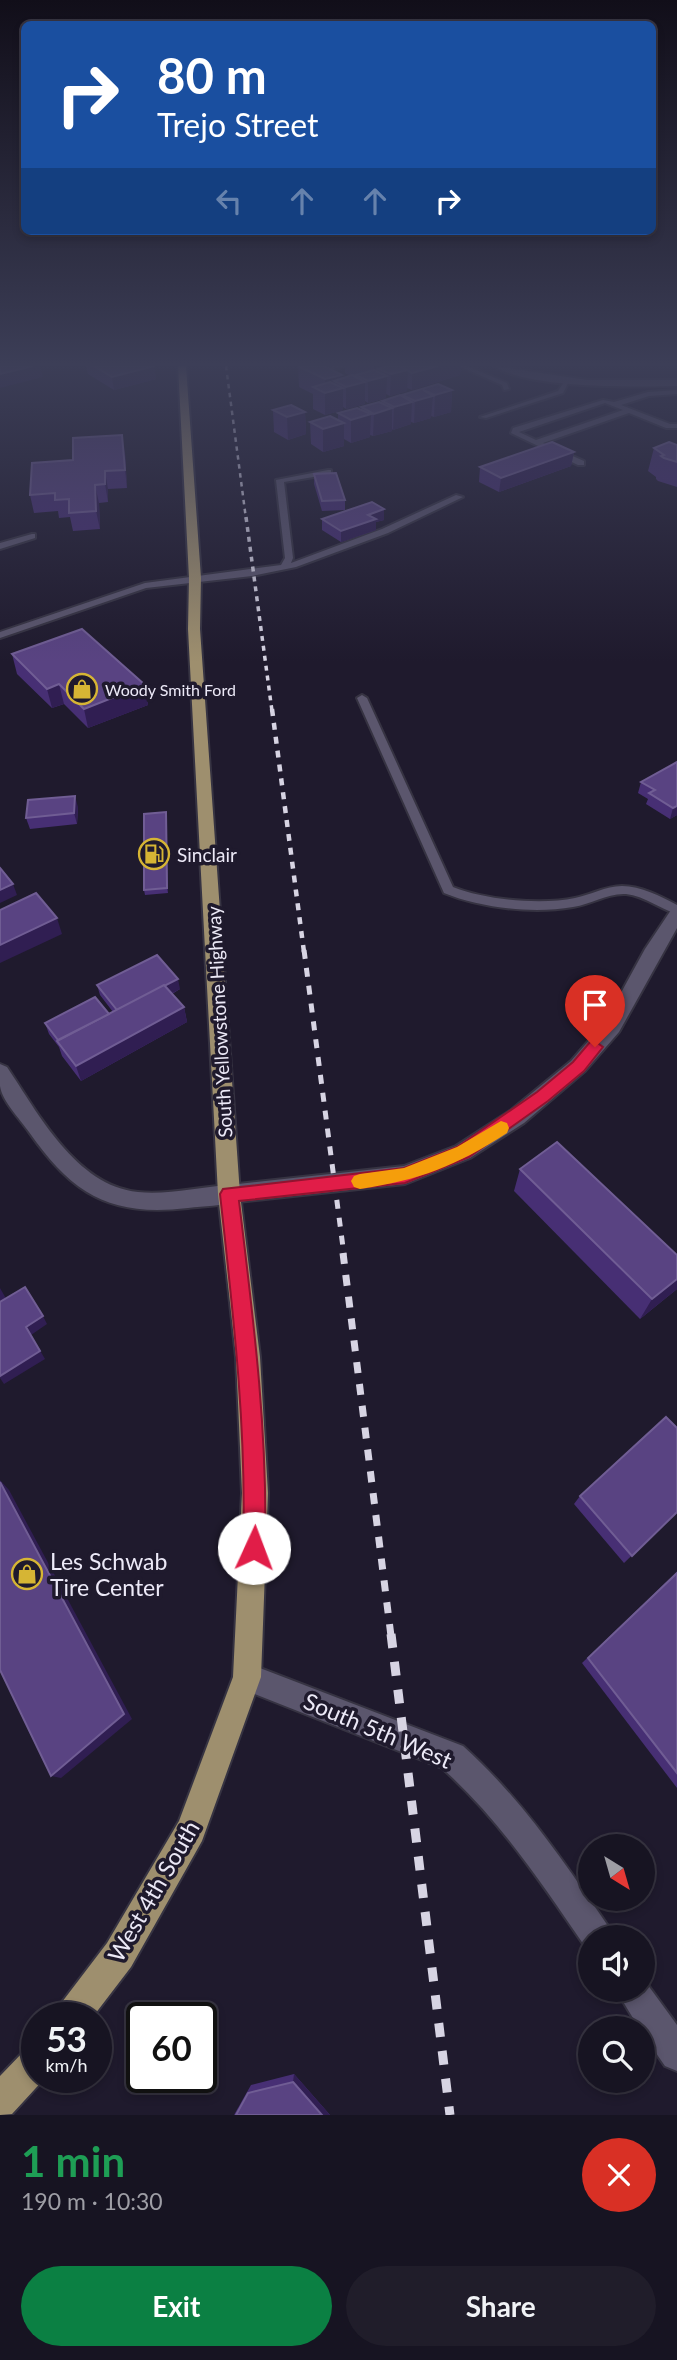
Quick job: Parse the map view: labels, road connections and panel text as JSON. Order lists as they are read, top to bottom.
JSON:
{
  "streets": {
    "main road": ["South Yellowstone Highway", "West 4th South"],
    "street": ["South 5th West"]
  },
  "crossings": [
    ["South Yellowstone Highway", "South 5th West"],
    ["South Yellowstone Highway", "West 4th South"],
    ["South 5th West", "West 4th South"]
  ],
  "places": {
    "shop": ["Woody Smith Ford", "Les Schwab Tire Center"],
    "fuel station": ["Sinclair"]
  },
  "north": "bottom right",
  "page": {
    "turn": ["80 m", "Trejo Street"],
    "speed": "53 km/h",
    "limit": "60",
    "heading": ["1 min", "190 m · 10:30"],
    "buttons": ["Exit", "Share"]
  }
}
